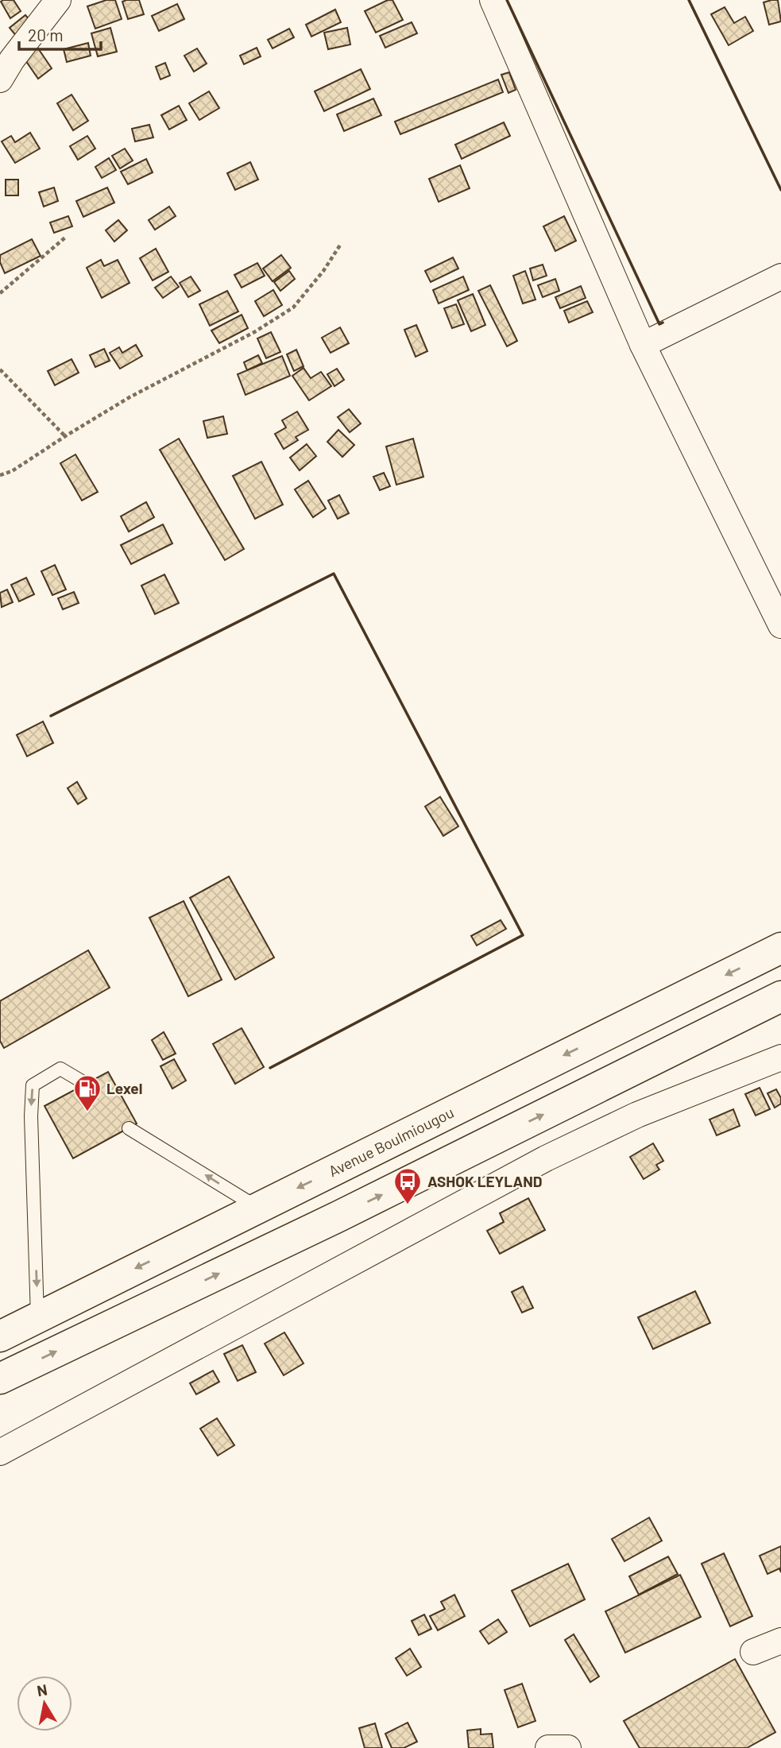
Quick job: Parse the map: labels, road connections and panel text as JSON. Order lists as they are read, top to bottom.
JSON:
{
  "streets": {
    "highway": ["Avenue Boulmiougou"]
  },
  "places": {
    "fuel station": ["Lexel"],
    "bus stop": ["ASHOK LEYLAND"]
  },
  "scale_bar": "20 m",
  "north": "top"
}
